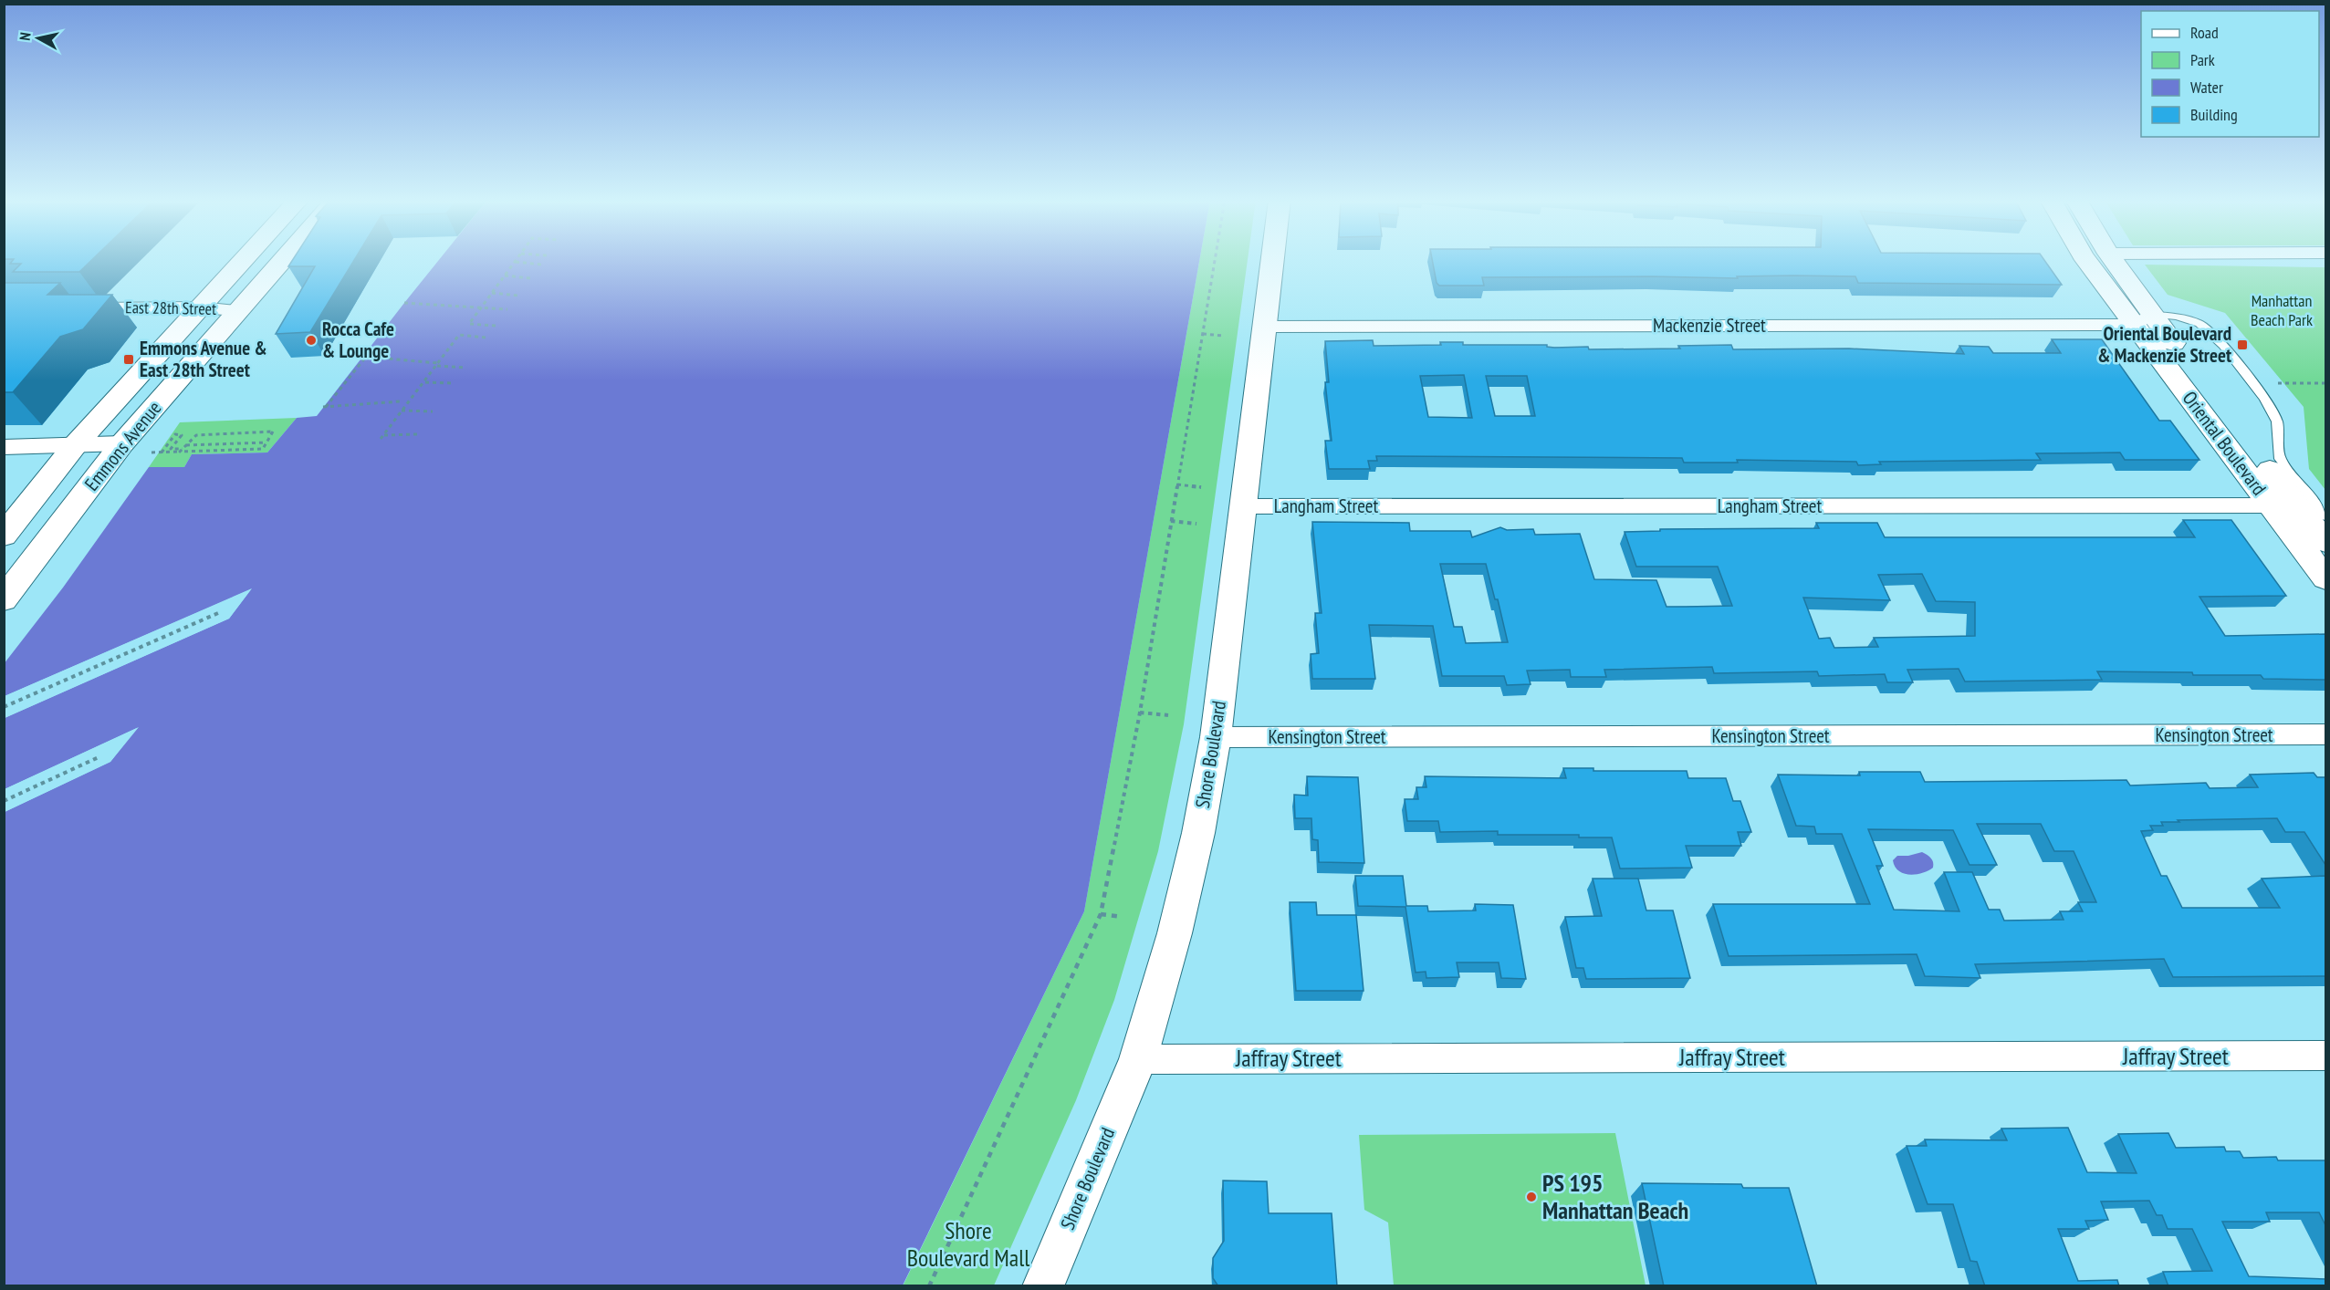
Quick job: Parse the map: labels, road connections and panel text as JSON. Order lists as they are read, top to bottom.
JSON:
{
  "streets": {
    "main road": ["Oriental Boulevard", "Emmons Avenue", "Shore Boulevard"],
    "street": [
      "East 28th Street",
      "Mackenzie Street",
      "Langham Street",
      "Kensington Street",
      "Jaffray Street"
    ]
  },
  "crossings": [
    ["East 28th Street", "Emmons Avenue"],
    ["Mackenzie Street", "Oriental Boulevard"],
    ["Mackenzie Street", "Shore Boulevard"],
    ["Oriental Boulevard", "Langham Street"],
    ["Langham Street", "Shore Boulevard"],
    ["Kensington Street", "Shore Boulevard"],
    ["Shore Boulevard", "Jaffray Street"]
  ],
  "parks": ["Manhattan Beach Park", "Shore Boulevard Mall"],
  "places": {
    "other": ["Rocca Cafe & Lounge", "PS 195 Manhattan Beach"],
    "transit": ["Oriental Boulevard & Mackenzie Street", "Emmons Avenue & East 28th Street"]
  },
  "legend": [
    "Road",
    "Park",
    "Water",
    "Building"
  ],
  "north": "left"
}
